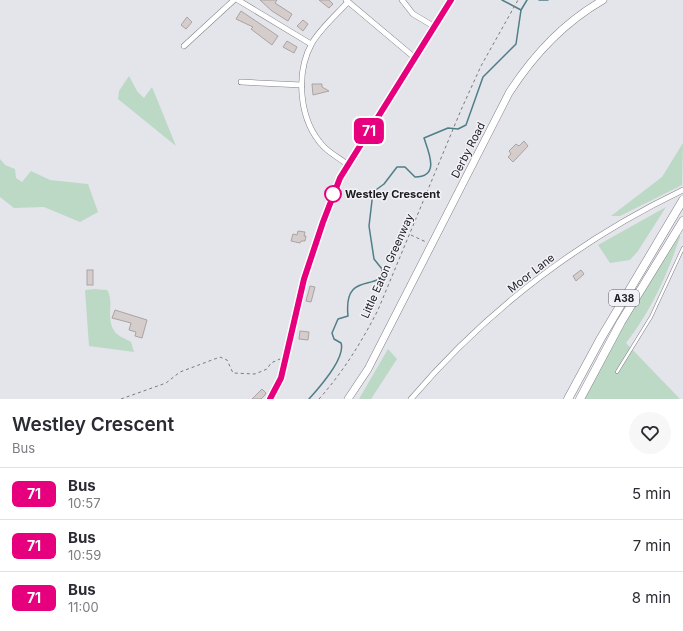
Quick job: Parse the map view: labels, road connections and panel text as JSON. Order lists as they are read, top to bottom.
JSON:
{
  "streets": {
    "highway": ["A38"],
    "main road": ["Derby Road"],
    "street": ["Moor Lane"],
    "path": ["Little Eaton Greenway"]
  },
  "places": ["Westley Crescent"],
  "lines": ["bus line 71"],
  "page": {
    "on_map": "71",
    "heading": ["Westley Crescent", "Bus"],
    "list": [
      {
        "mark": "71",
        "name": "Bus",
        "note": "10:57",
        "value": "5 min"
      },
      {
        "mark": "71",
        "name": "Bus",
        "note": "10:59",
        "value": "7 min"
      },
      {
        "mark": "71",
        "name": "Bus",
        "note": "11:00",
        "value": "8 min"
      }
    ]
  }
}
